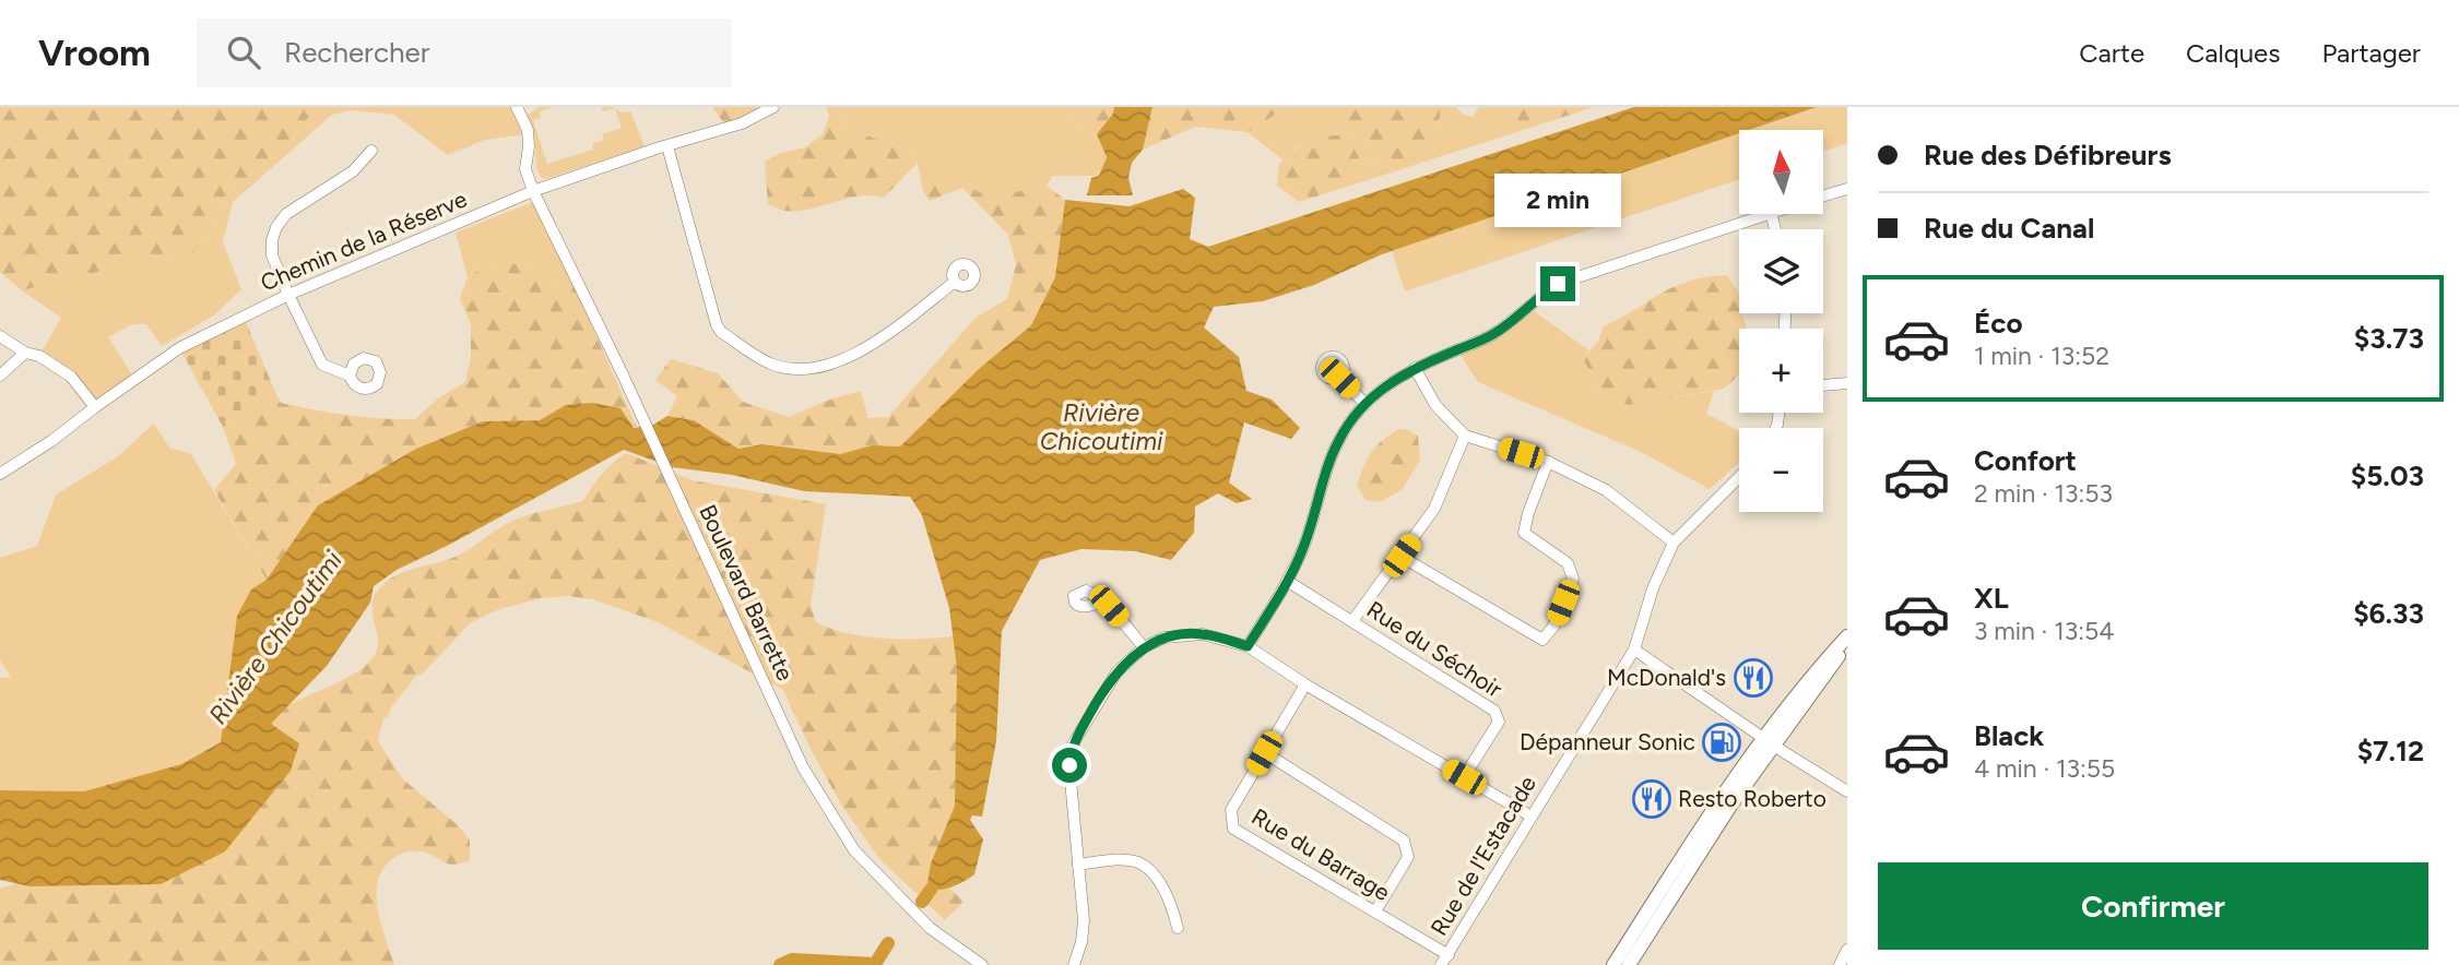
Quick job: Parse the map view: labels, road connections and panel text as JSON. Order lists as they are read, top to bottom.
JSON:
{
  "streets": {
    "street": [
      "Chemin de la Réserve",
      "Boulevard Barrette",
      "Rue du Séchoir",
      "Rue du Barrage",
      "Rue de l'Estacade"
    ]
  },
  "crossings": [
    ["Chemin de la Réserve", "Boulevard Barrette"],
    ["Rue du Barrage", "Rue de l'Estacade"]
  ],
  "water": ["Rivière Chicoutimi"],
  "places": {
    "restaurant": ["McDonald's", "Resto Roberto"],
    "fuel station": ["Dépanneur Sonic"]
  },
  "north": "top",
  "page": {
    "header": "Vroom",
    "search": "Rechercher",
    "nav": ["Carte", "Calques", "Partager"],
    "banner": ["Rue des Défibreurs", "Rue du Canal"],
    "map_buttons": ["+", "−"],
    "bubble": "2 min",
    "list": [
      {
        "name": "Éco",
        "note": "1 min · 13:52",
        "value": "$3.73"
      },
      {
        "name": "Confort",
        "note": "2 min · 13:53",
        "value": "$5.03"
      },
      {
        "name": "XL",
        "note": "3 min · 13:54",
        "value": "$6.33"
      },
      {
        "name": "Black",
        "note": "4 min · 13:55",
        "value": "$7.12"
      }
    ],
    "buttons": "Confirmer"
  }
}
